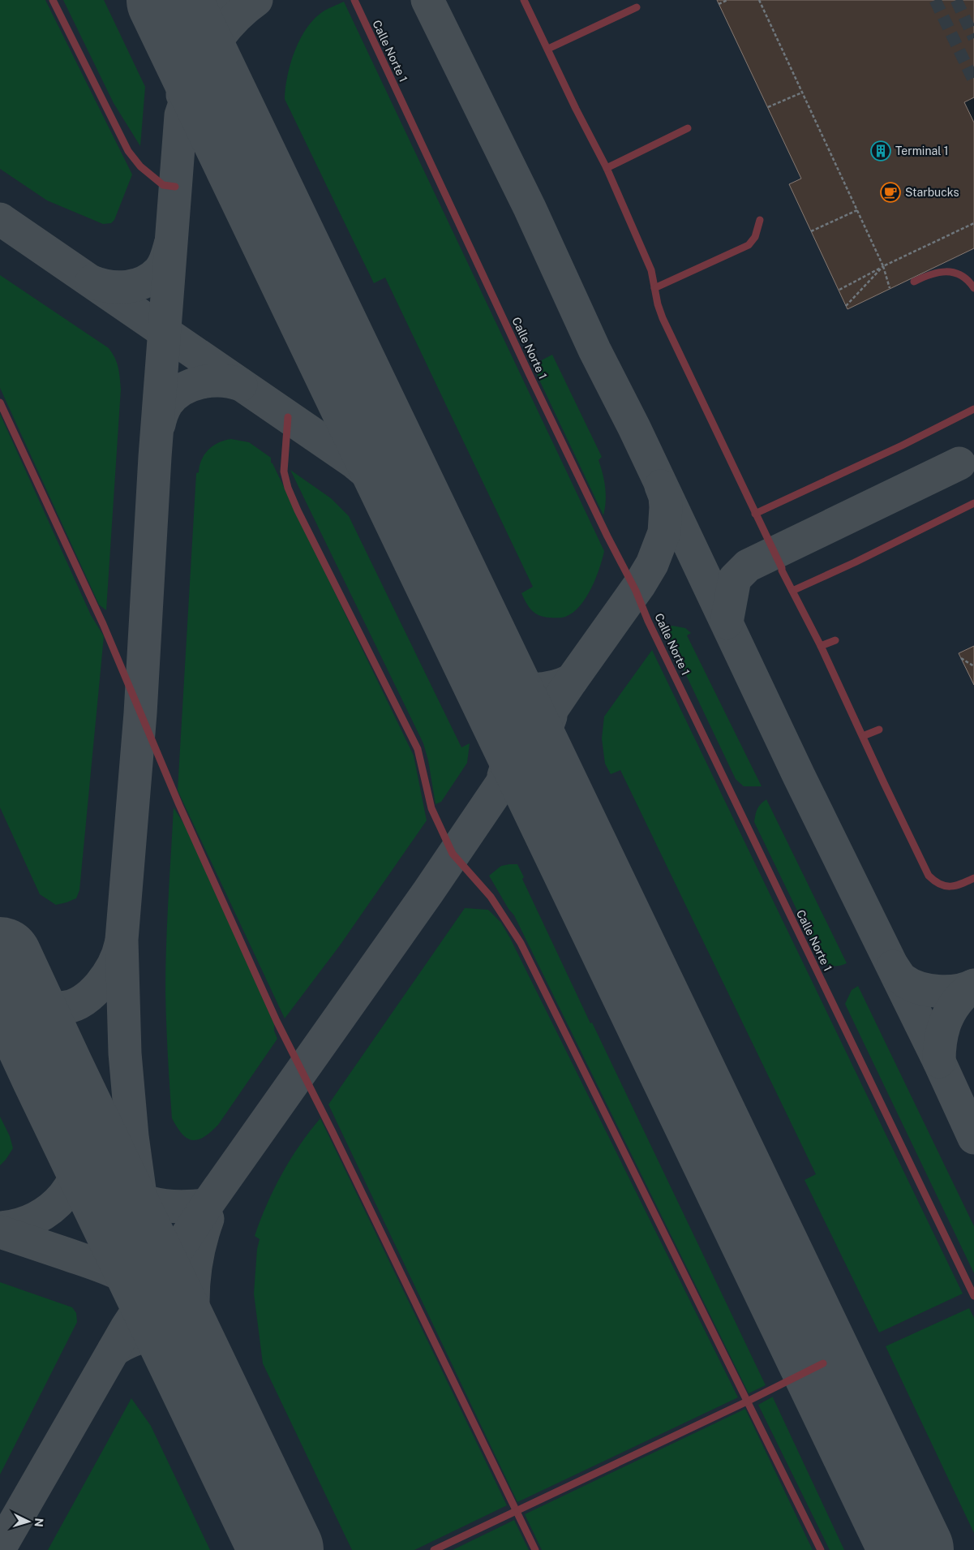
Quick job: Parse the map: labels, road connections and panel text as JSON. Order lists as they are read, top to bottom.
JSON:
{
  "streets": {
    "lane": ["Calle Norte 1"]
  },
  "places": {
    "building": ["Terminal 1"],
    "cafe": ["Starbucks"]
  },
  "north": "right"
}
